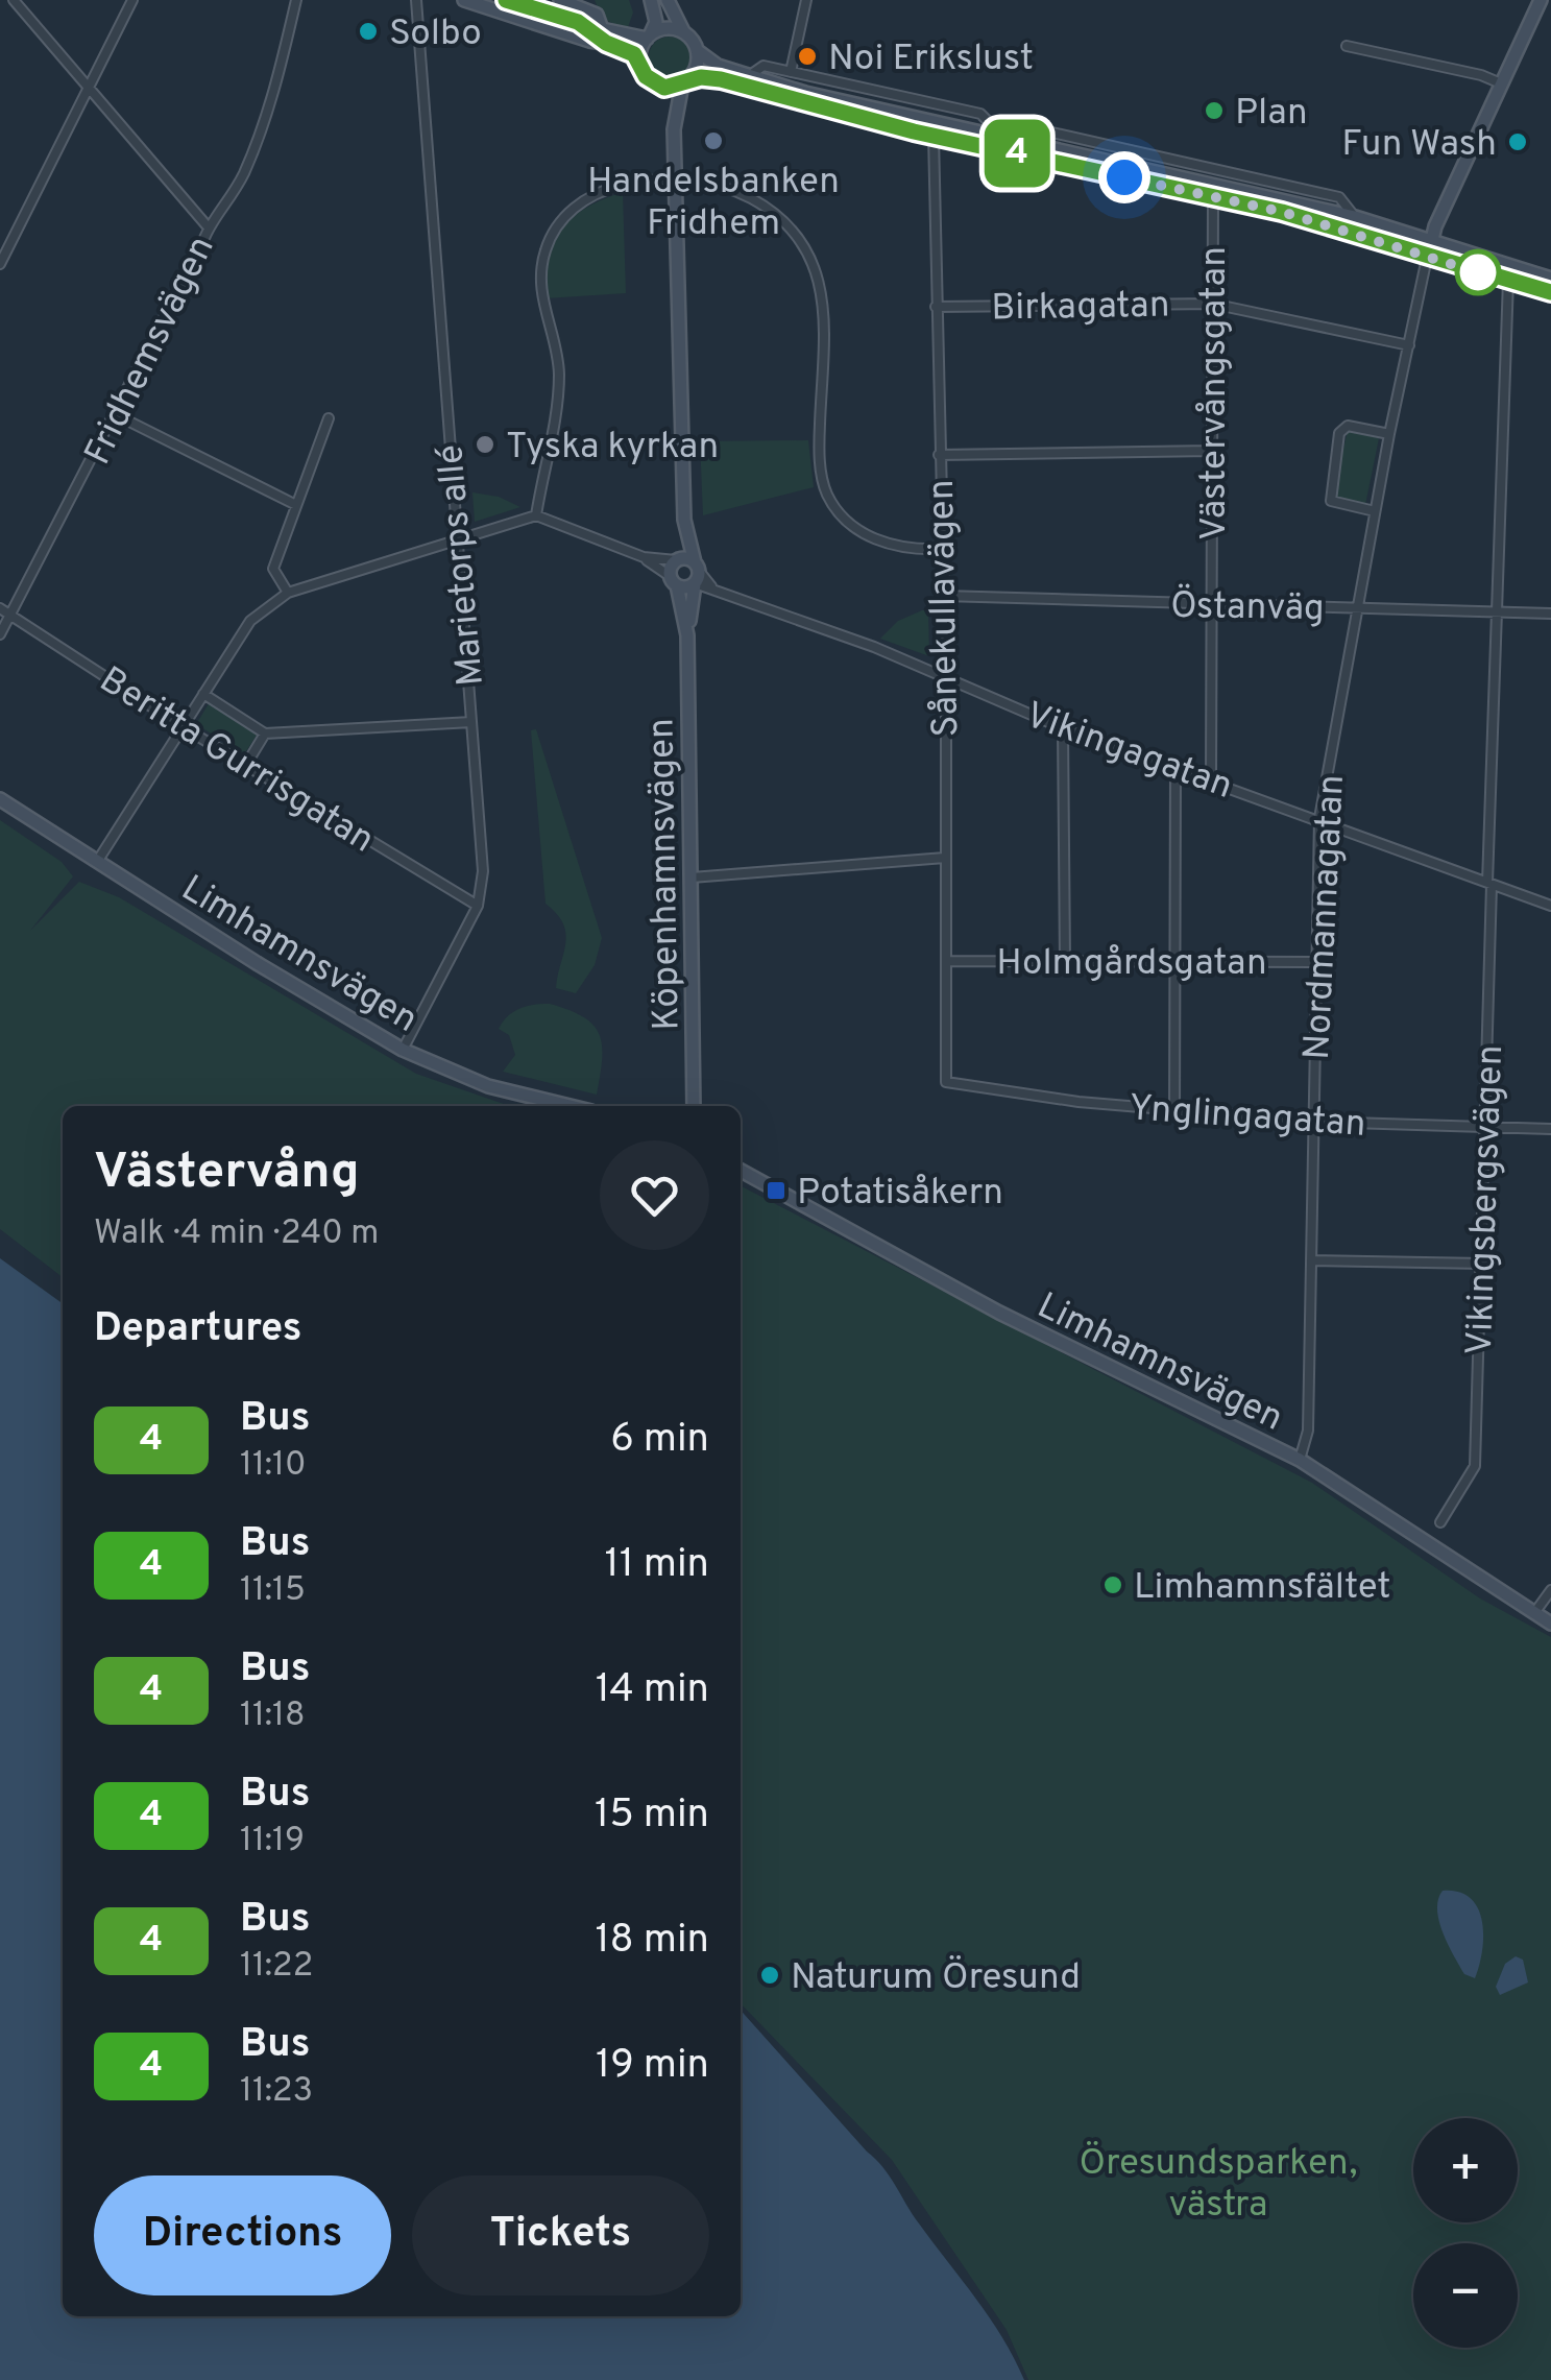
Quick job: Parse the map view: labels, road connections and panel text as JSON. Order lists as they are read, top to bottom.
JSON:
{
  "streets": {
    "street": [
      "Birkagatan",
      "Fridhemsvägen",
      "Västervångsgatan",
      "Marietorps allé",
      "Östanväg",
      "Sånekullavägen",
      "Vikingagatan",
      "Beritta Gurrisgatan",
      "Köpenhamnsvägen",
      "Nordmannagatan",
      "Limhamnsvägen",
      "Holmgårdsgatan",
      "Ynglingagatan",
      "Vikingsbergsvägen"
    ]
  },
  "crossings": [
    ["Birkagatan", "Västervångsgatan"],
    ["Birkagatan", "Sånekullavägen"],
    ["Birkagatan", "Nordmannagatan"],
    ["Fridhemsvägen", "Beritta Gurrisgatan"],
    ["Västervångsgatan", "Östanväg"],
    ["Västervångsgatan", "Vikingagatan"],
    ["Marietorps allé", "Beritta Gurrisgatan"],
    ["Marietorps allé", "Limhamnsvägen"],
    ["Östanväg", "Sånekullavägen"],
    ["Östanväg", "Nordmannagatan"],
    ["Östanväg", "Vikingsbergsvägen"],
    ["Sånekullavägen", "Vikingagatan"],
    ["Sånekullavägen", "Holmgårdsgatan"],
    ["Sånekullavägen", "Ynglingagatan"],
    ["Vikingagatan", "Köpenhamnsvägen"],
    ["Vikingagatan", "Nordmannagatan"],
    ["Vikingagatan", "Vikingsbergsvägen"],
    ["Nordmannagatan", "Limhamnsvägen"],
    ["Nordmannagatan", "Holmgårdsgatan"],
    ["Nordmannagatan", "Ynglingagatan"],
    ["Ynglingagatan", "Vikingsbergsvägen"]
  ],
  "parks": ["Öresundsparken, västra"],
  "places": {
    "other": [
      "Solbo",
      "Noi Erikslust",
      "Plan",
      "Handelsbanken Fridhem",
      "Fun Wash",
      "Tyska kyrkan",
      "Limhamnsfältet",
      "Naturum Öresund"
    ],
    "transit": ["Potatisåkern"]
  },
  "lines": ["bus line 4"],
  "page": {
    "on_map": "4",
    "heading": [
      ["Västervång", "Walk · 4 min · 240 m"],
      "Departures"
    ],
    "list": [
      {
        "mark": "4",
        "name": "Bus",
        "note": "11:10",
        "value": "6 min"
      },
      {
        "mark": "4",
        "name": "Bus",
        "note": "11:15",
        "value": "11 min"
      },
      {
        "mark": "4",
        "name": "Bus",
        "note": "11:18",
        "value": "14 min"
      },
      {
        "mark": "4",
        "name": "Bus",
        "note": "11:19",
        "value": "15 min"
      },
      {
        "mark": "4",
        "name": "Bus",
        "note": "11:22",
        "value": "18 min"
      },
      {
        "mark": "4",
        "name": "Bus",
        "note": "11:23",
        "value": "19 min"
      }
    ],
    "map_buttons": ["+", "−"],
    "buttons": ["Directions", "Tickets"]
  }
}
